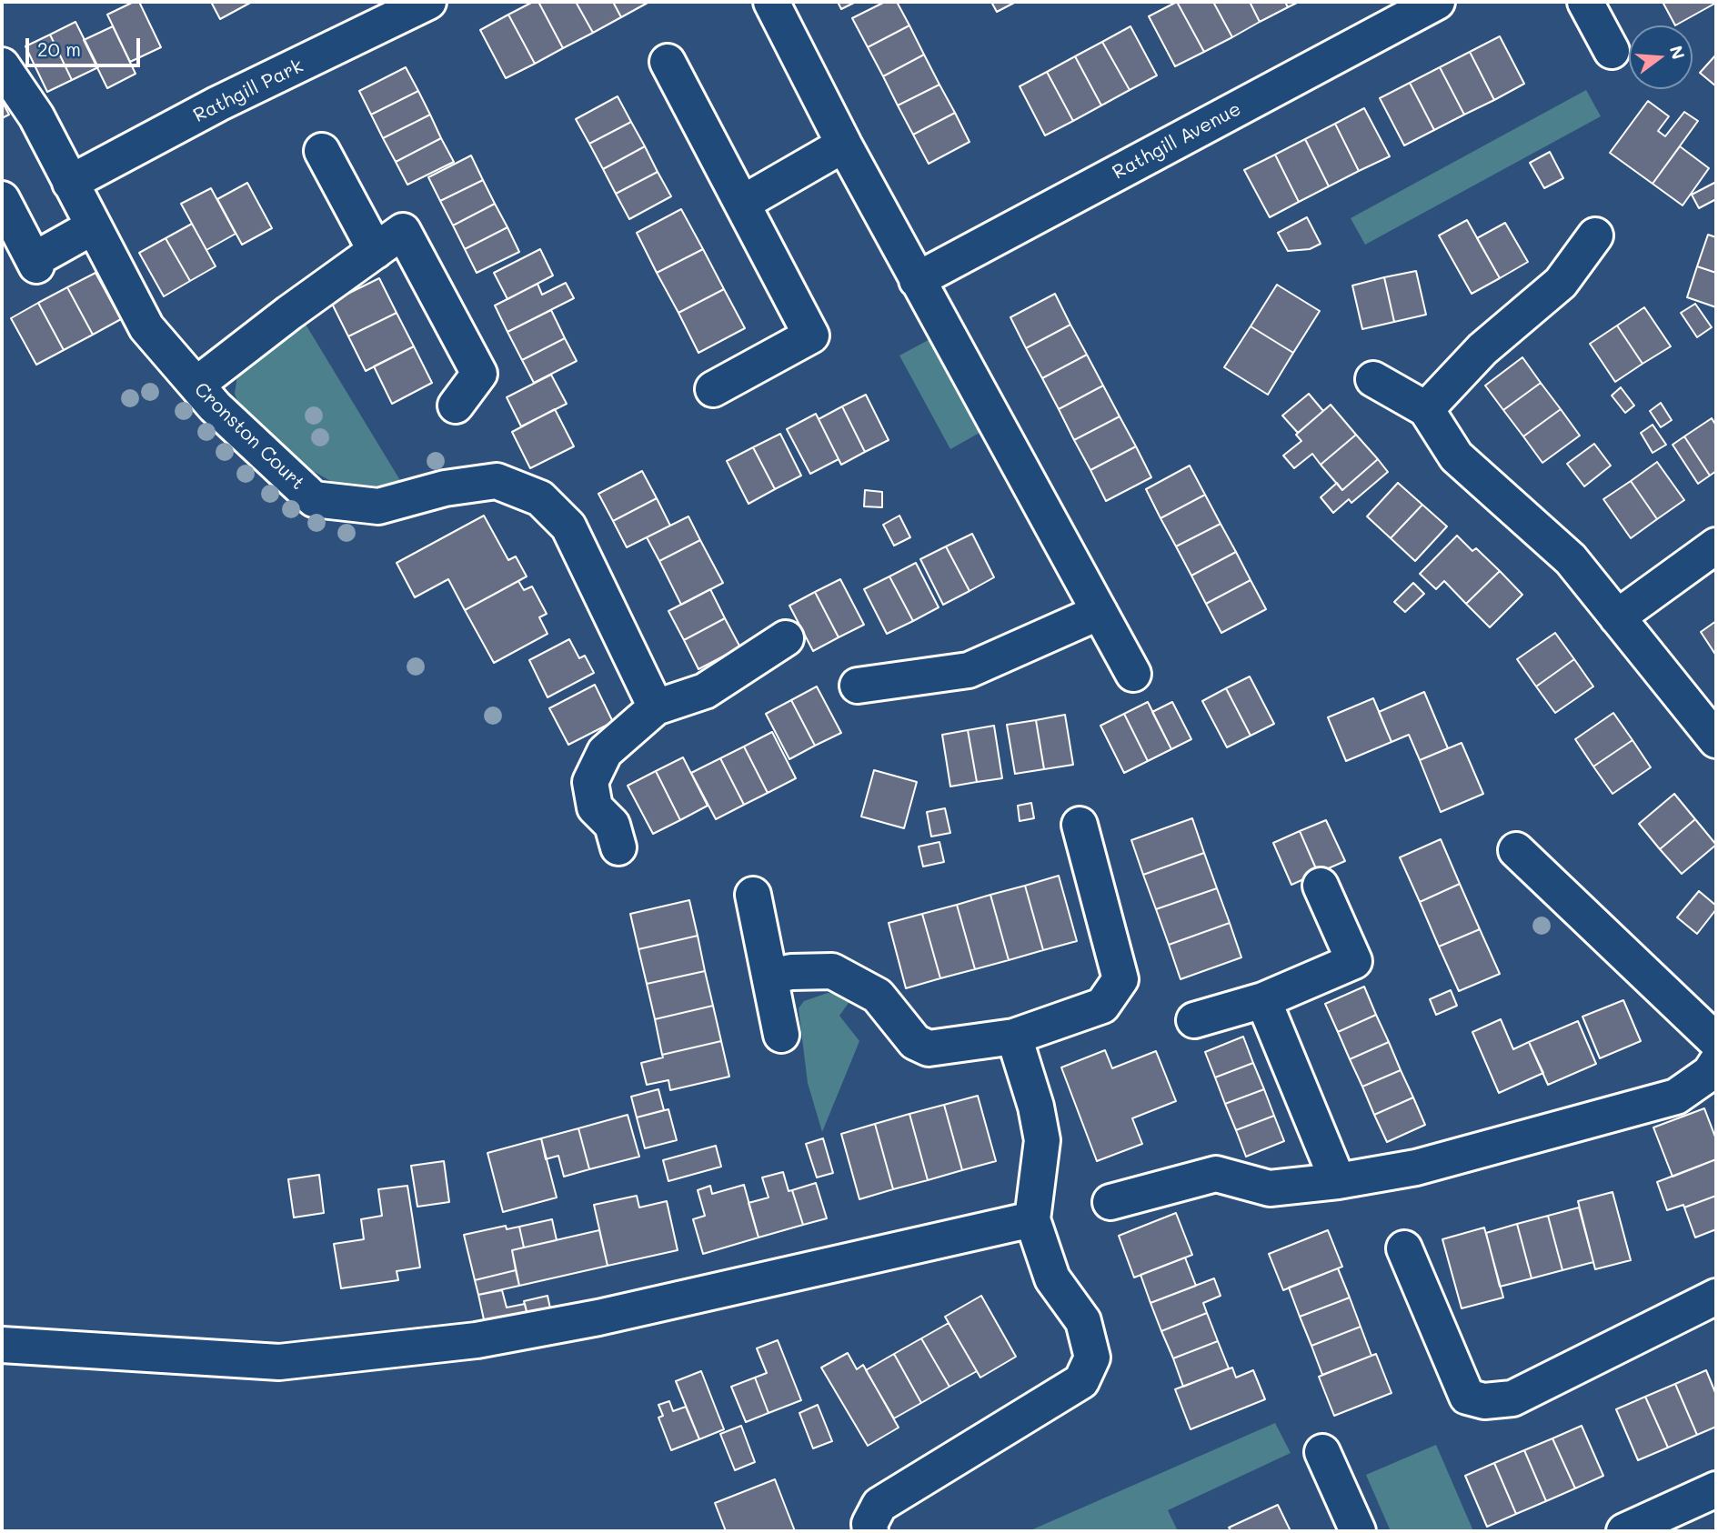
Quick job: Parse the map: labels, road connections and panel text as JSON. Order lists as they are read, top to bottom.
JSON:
{
  "streets": {
    "street": ["Rathgill Park", "Rathgill Avenue", "Cronston Court"]
  },
  "crossings": [
    ["Rathgill Park", "Cronston Court"]
  ],
  "scale_bar": "20 m",
  "north": "right"
}
